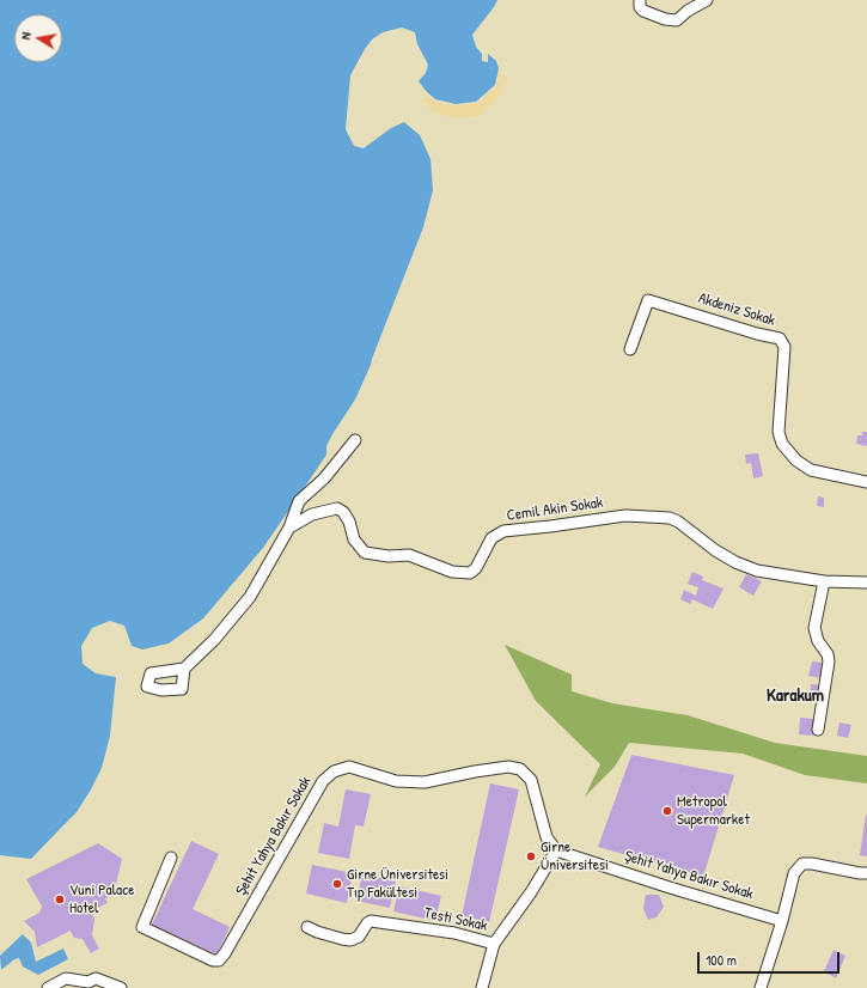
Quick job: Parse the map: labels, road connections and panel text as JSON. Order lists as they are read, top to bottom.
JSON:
{
  "streets": {
    "street": [
      "Akdeniz Sokak",
      "Cemil Akin Sokak",
      "Şehit Yahya Bakır Sokak",
      "Testi Sokak"
    ]
  },
  "districts": ["Karakum"],
  "places": [
    "Metropol Supermarket",
    "Girne Üniversitesi",
    "Girne Üniversitesi Tıp Fakültesi",
    "Vuni Palace Hotel"
  ],
  "scale_bar": "100 m",
  "north": "left"
}
